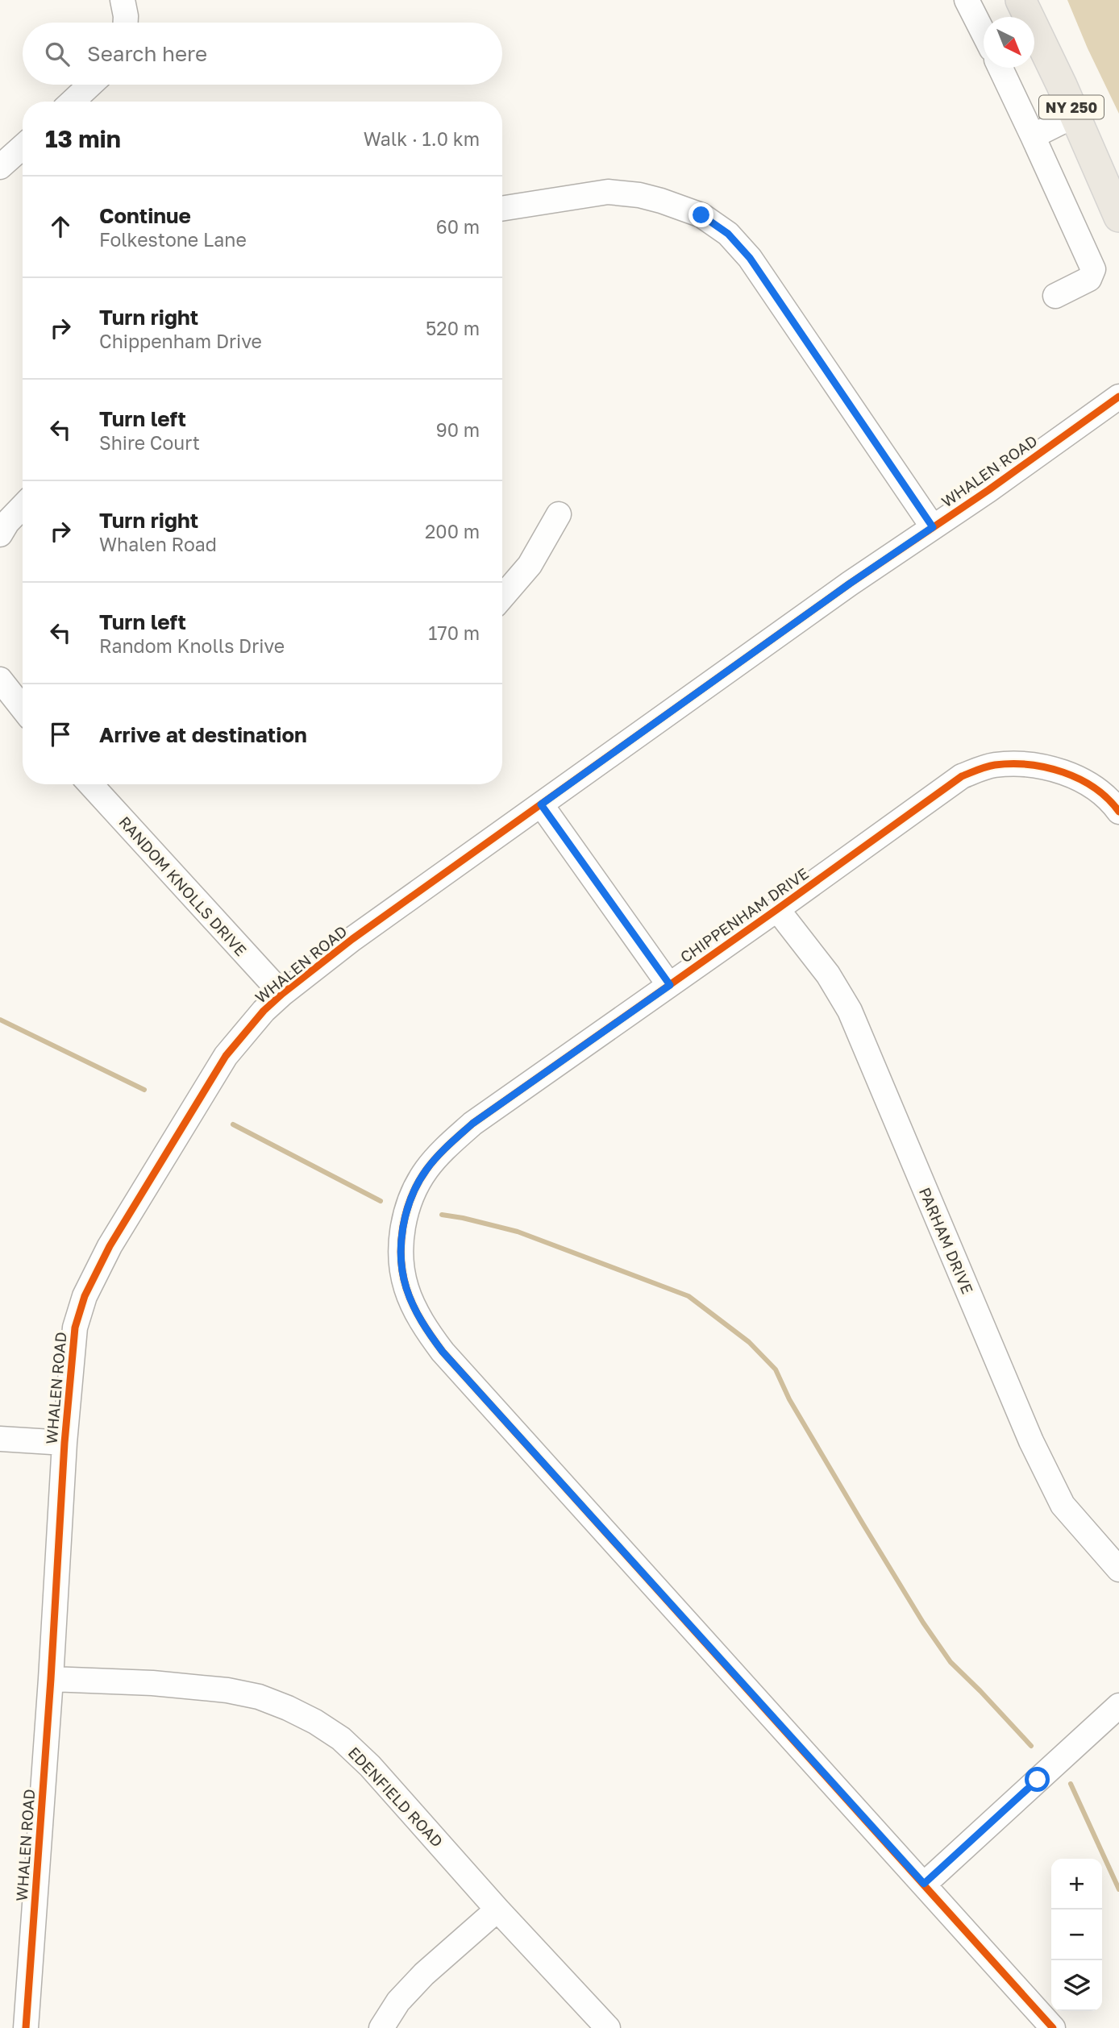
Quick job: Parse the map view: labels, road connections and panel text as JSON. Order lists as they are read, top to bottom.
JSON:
{
  "streets": {
    "main road": ["NY 250"],
    "street": [
      "WHALEN ROAD",
      "RANDOM KNOLLS DRIVE",
      "CHIPPENHAM DRIVE",
      "PARHAM DRIVE",
      "EDENFIELD ROAD"
    ]
  },
  "crossings": [
    ["WHALEN ROAD", "RANDOM KNOLLS DRIVE"],
    ["WHALEN ROAD", "EDENFIELD ROAD"],
    ["CHIPPENHAM DRIVE", "PARHAM DRIVE"]
  ],
  "north": "bottom right",
  "page": {
    "search": "Search here",
    "heading": ["13 min", "Walk · 1.0 km"],
    "list": [
      ["Continue", "Folkestone Lane", "60 m"],
      ["Turn right", "Chippenham Drive", "520 m"],
      ["Turn left", "Shire Court", "90 m"],
      ["Turn right", "Whalen Road", "200 m"],
      ["Turn left", "Random Knolls Drive", "170 m"],
      "Arrive at destination"
    ],
    "map_buttons": ["+", "−"]
  }
}
